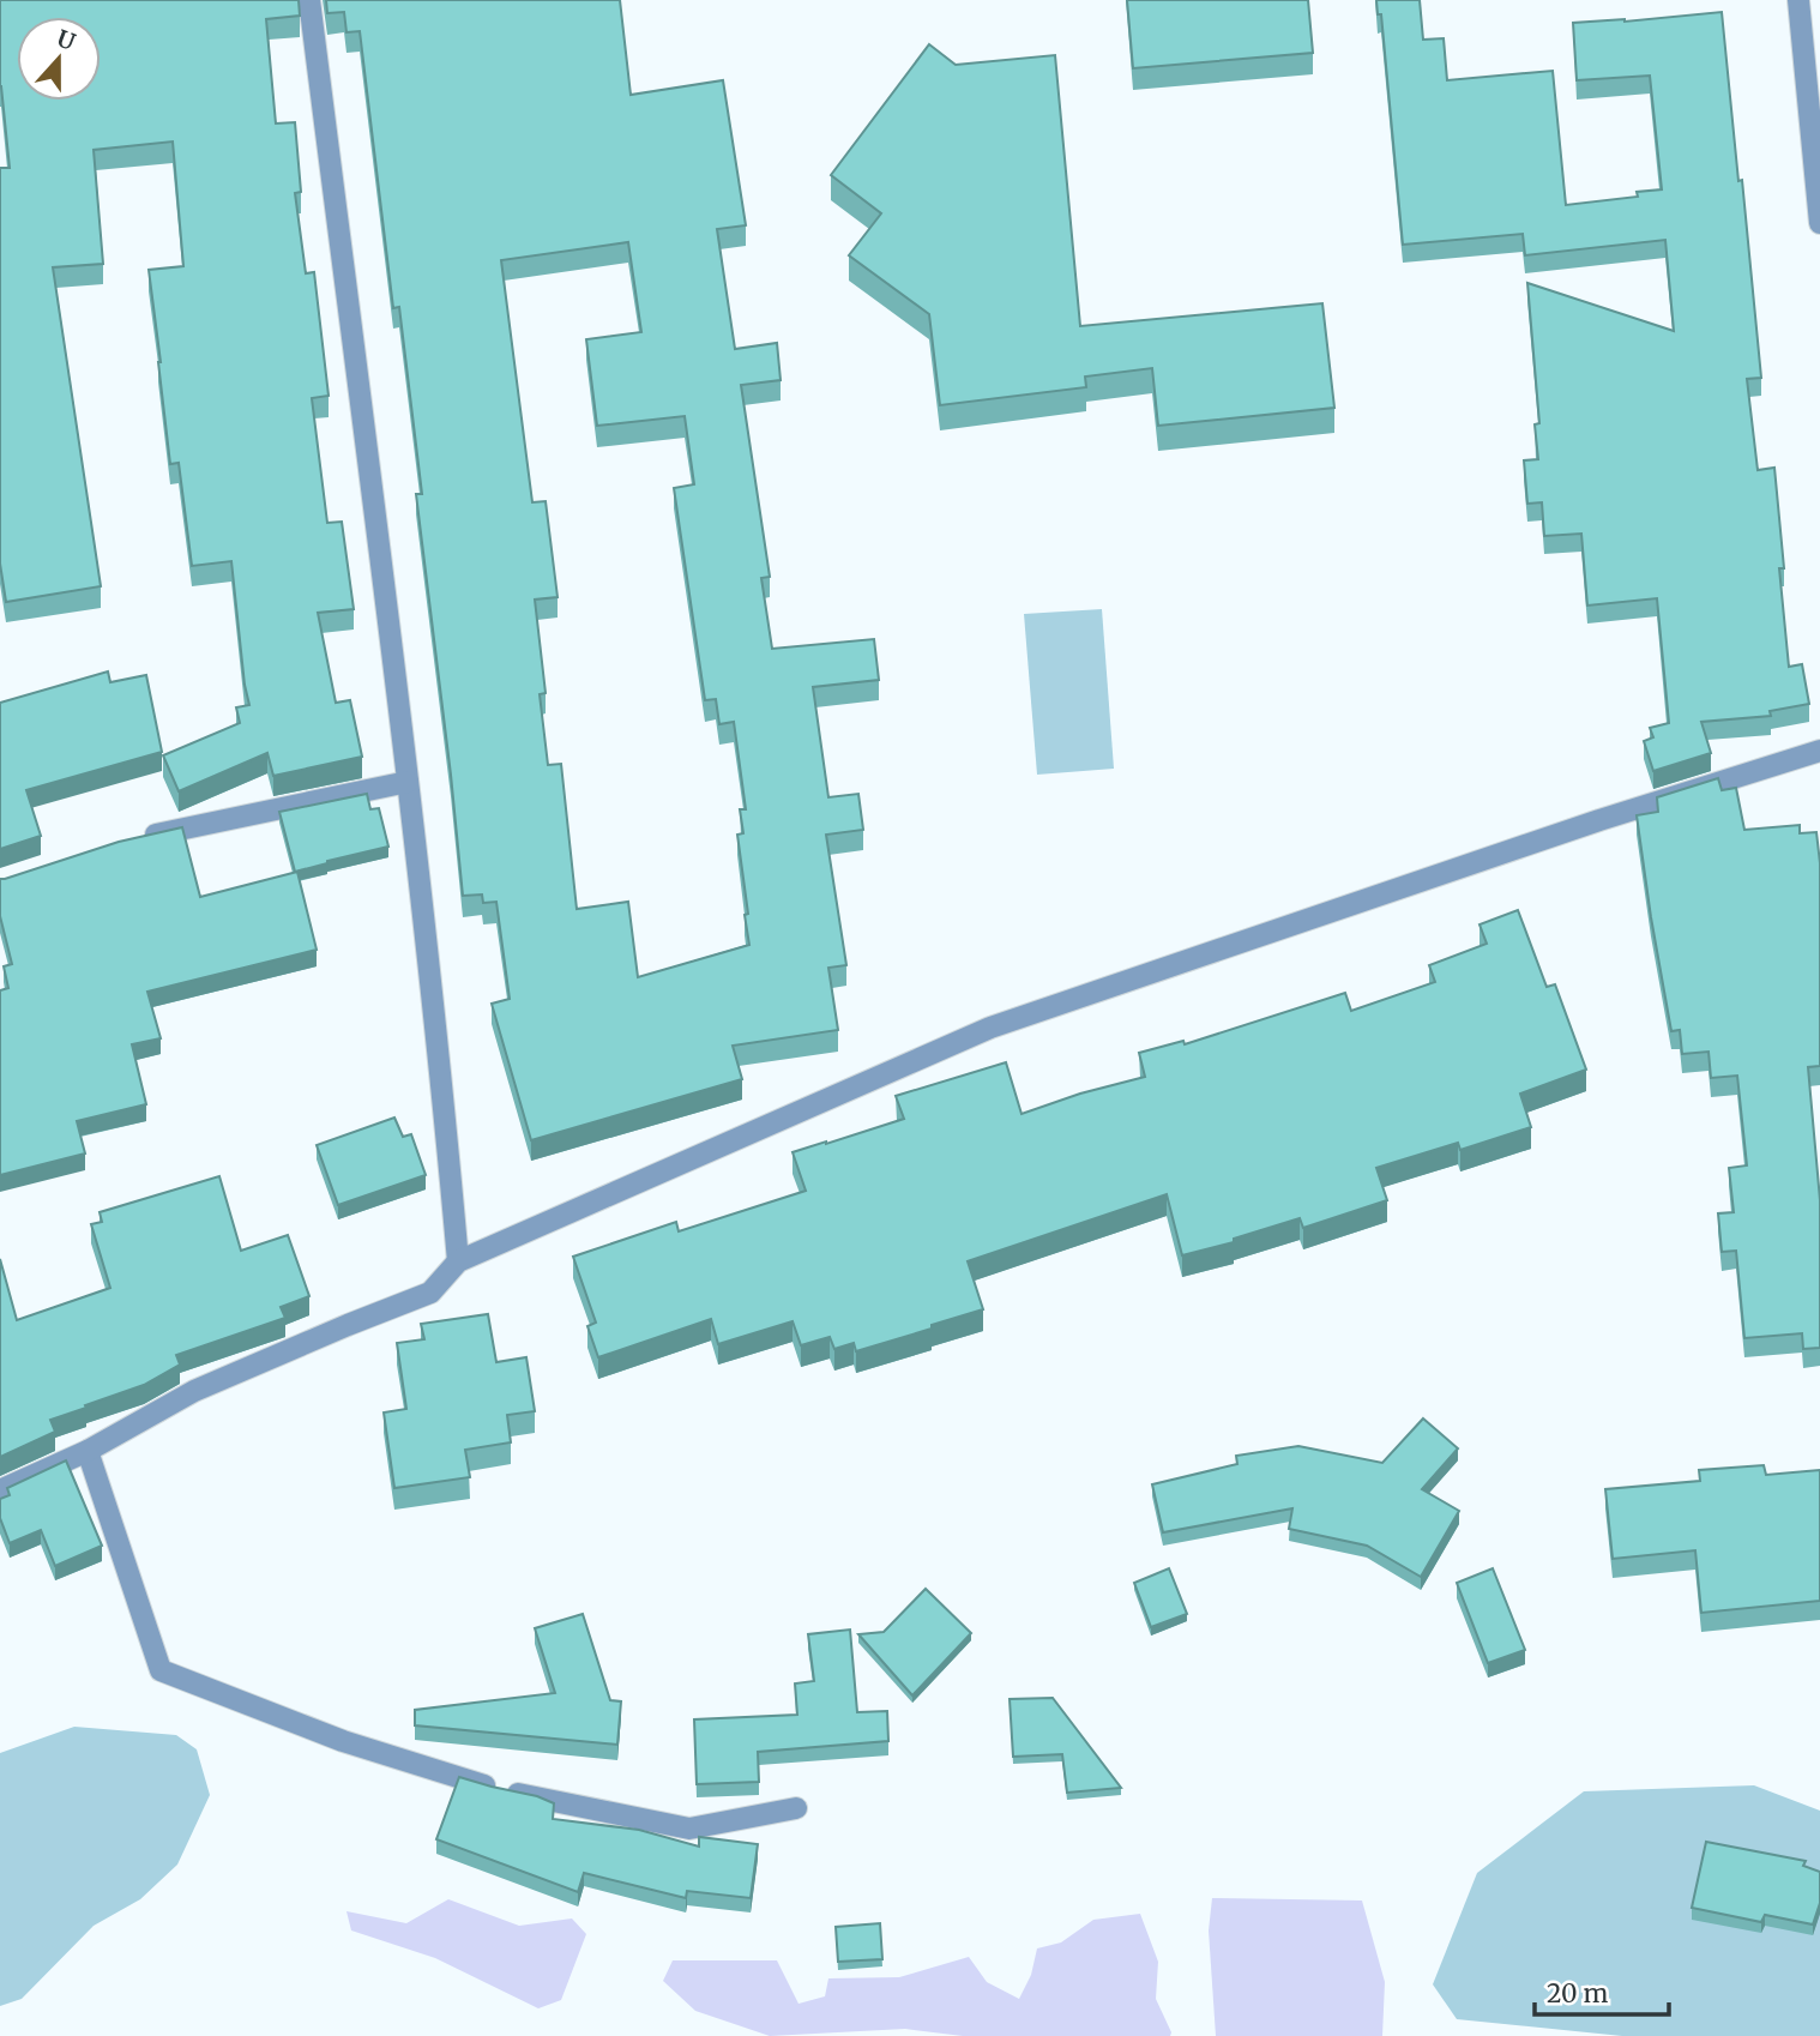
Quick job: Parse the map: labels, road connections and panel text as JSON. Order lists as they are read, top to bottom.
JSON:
{
  "scale_bar": "20 m",
  "north": "top"
}
